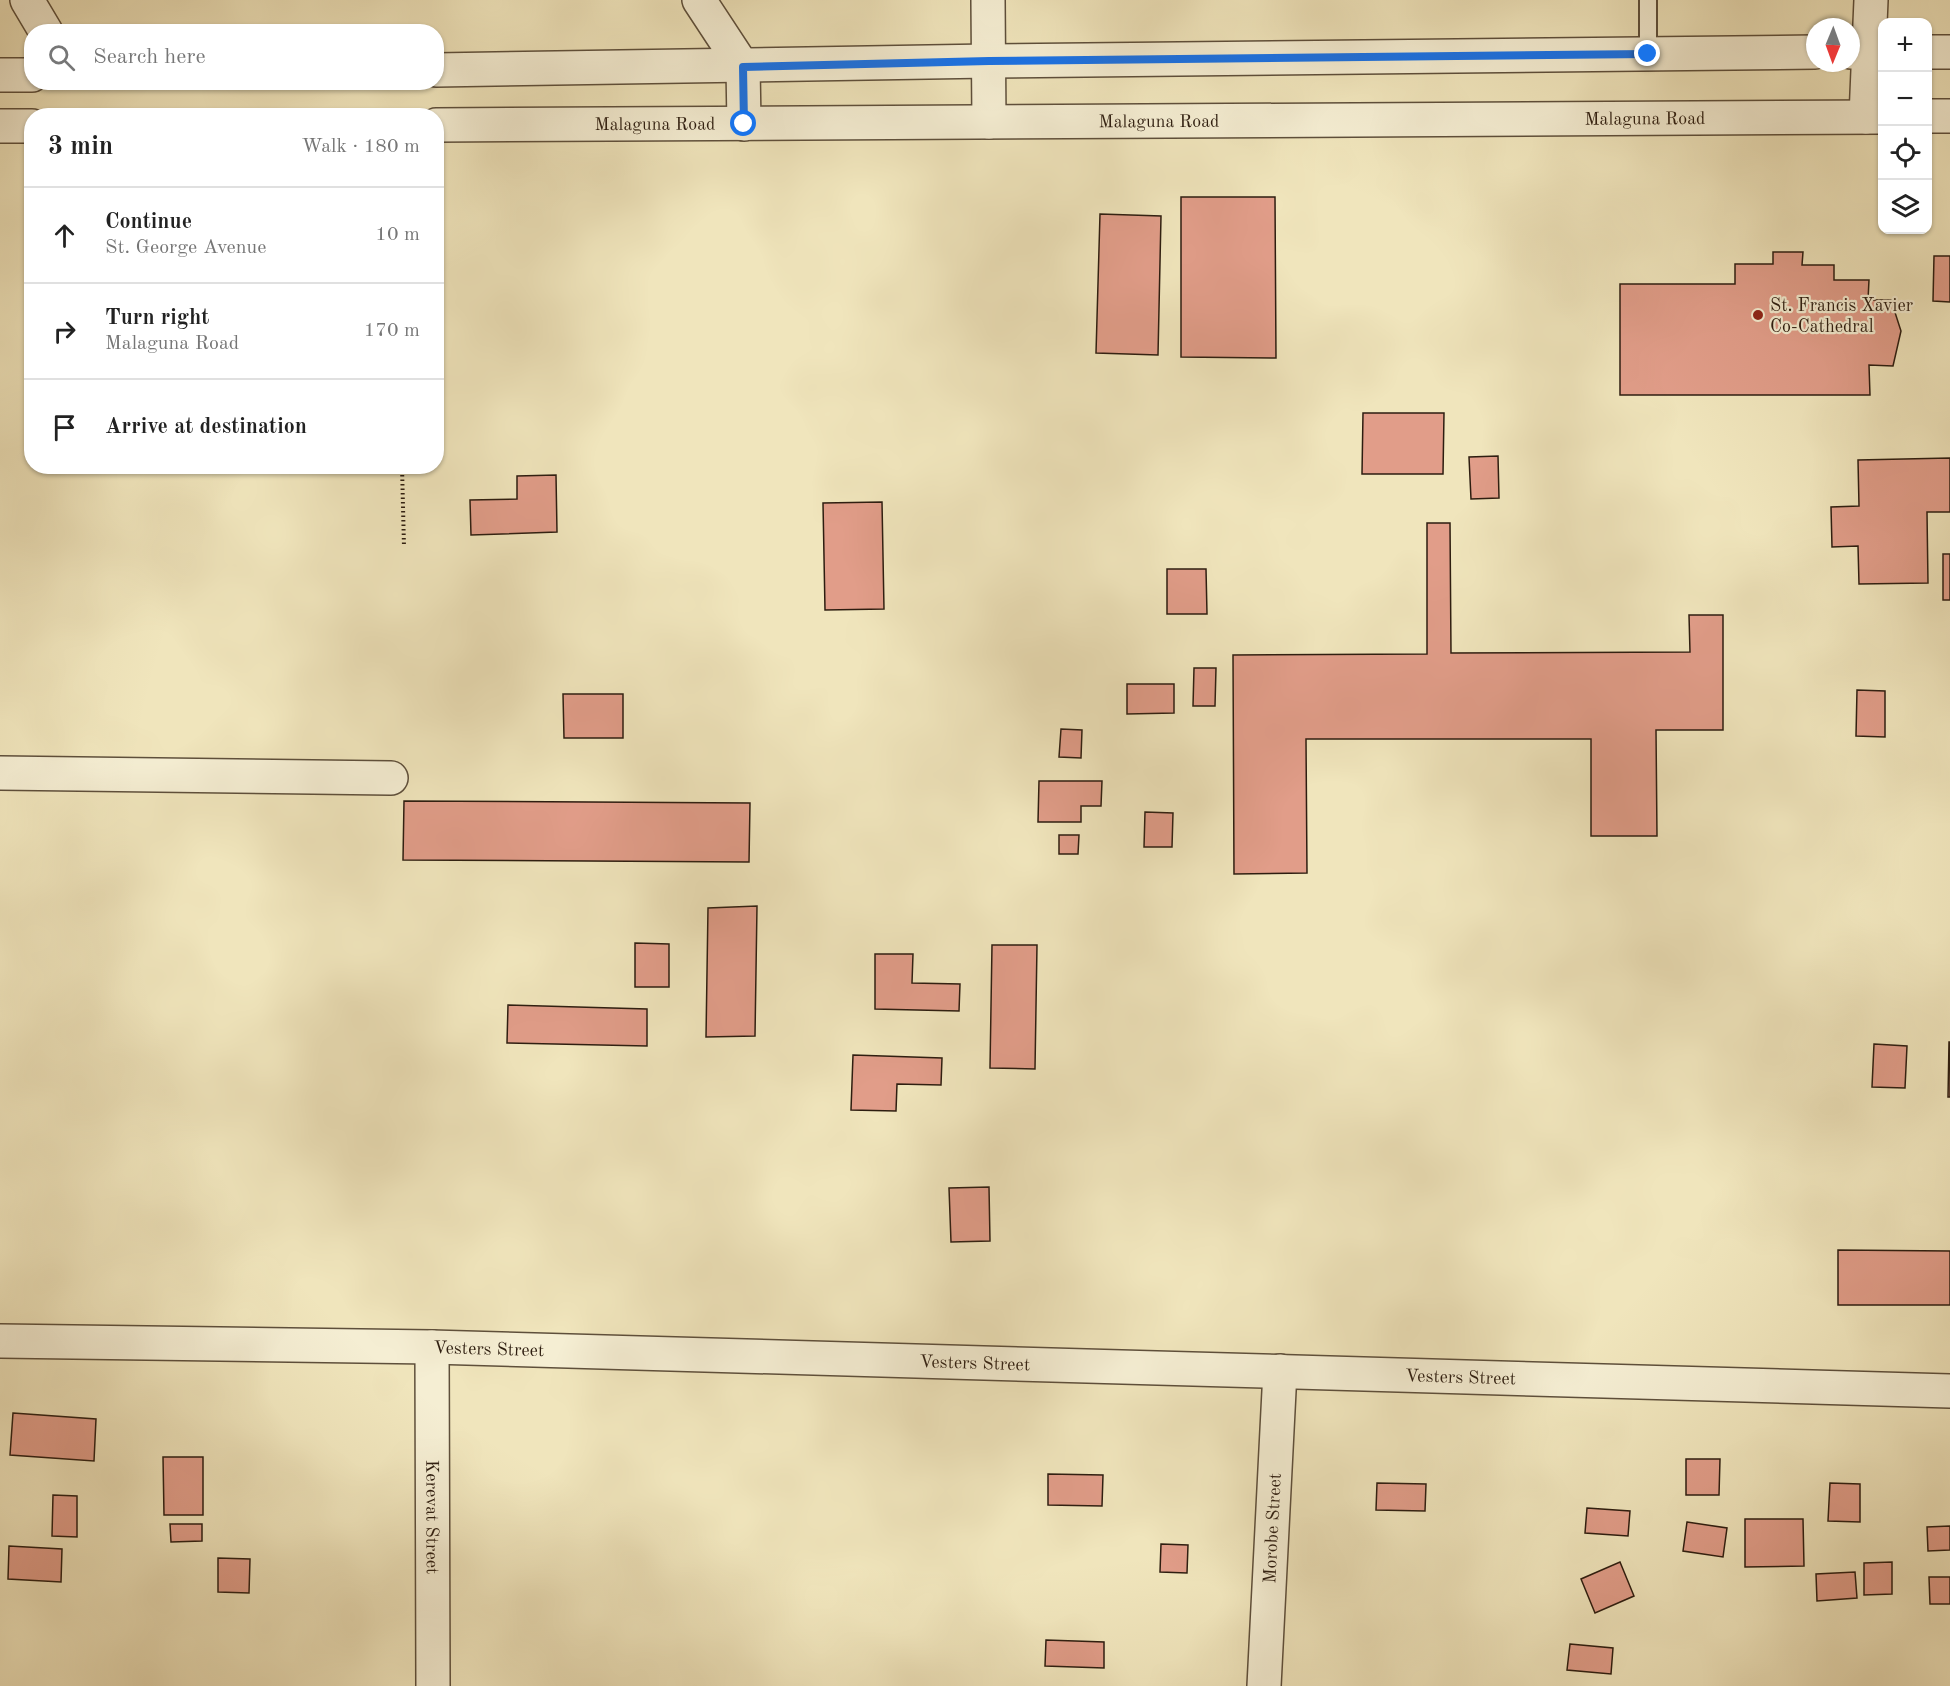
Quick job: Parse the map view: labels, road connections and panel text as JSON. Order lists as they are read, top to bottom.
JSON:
{
  "streets": {
    "street": [
      "Malaguna Road",
      "Vesters Street",
      "Kerevat Street",
      "Morobe Street"
    ]
  },
  "crossings": [
    ["Vesters Street", "Kerevat Street"],
    ["Vesters Street", "Morobe Street"]
  ],
  "places": ["St. Francis Xavier Co-Cathedral"],
  "north": "bottom",
  "page": {
    "map_buttons": ["+", "−"],
    "search": "Search here",
    "heading": ["3 min", "Walk · 180 m"],
    "list": [
      ["Continue", "St. George Avenue", "10 m"],
      ["Turn right", "Malaguna Road", "170 m"],
      "Arrive at destination"
    ]
  }
}
